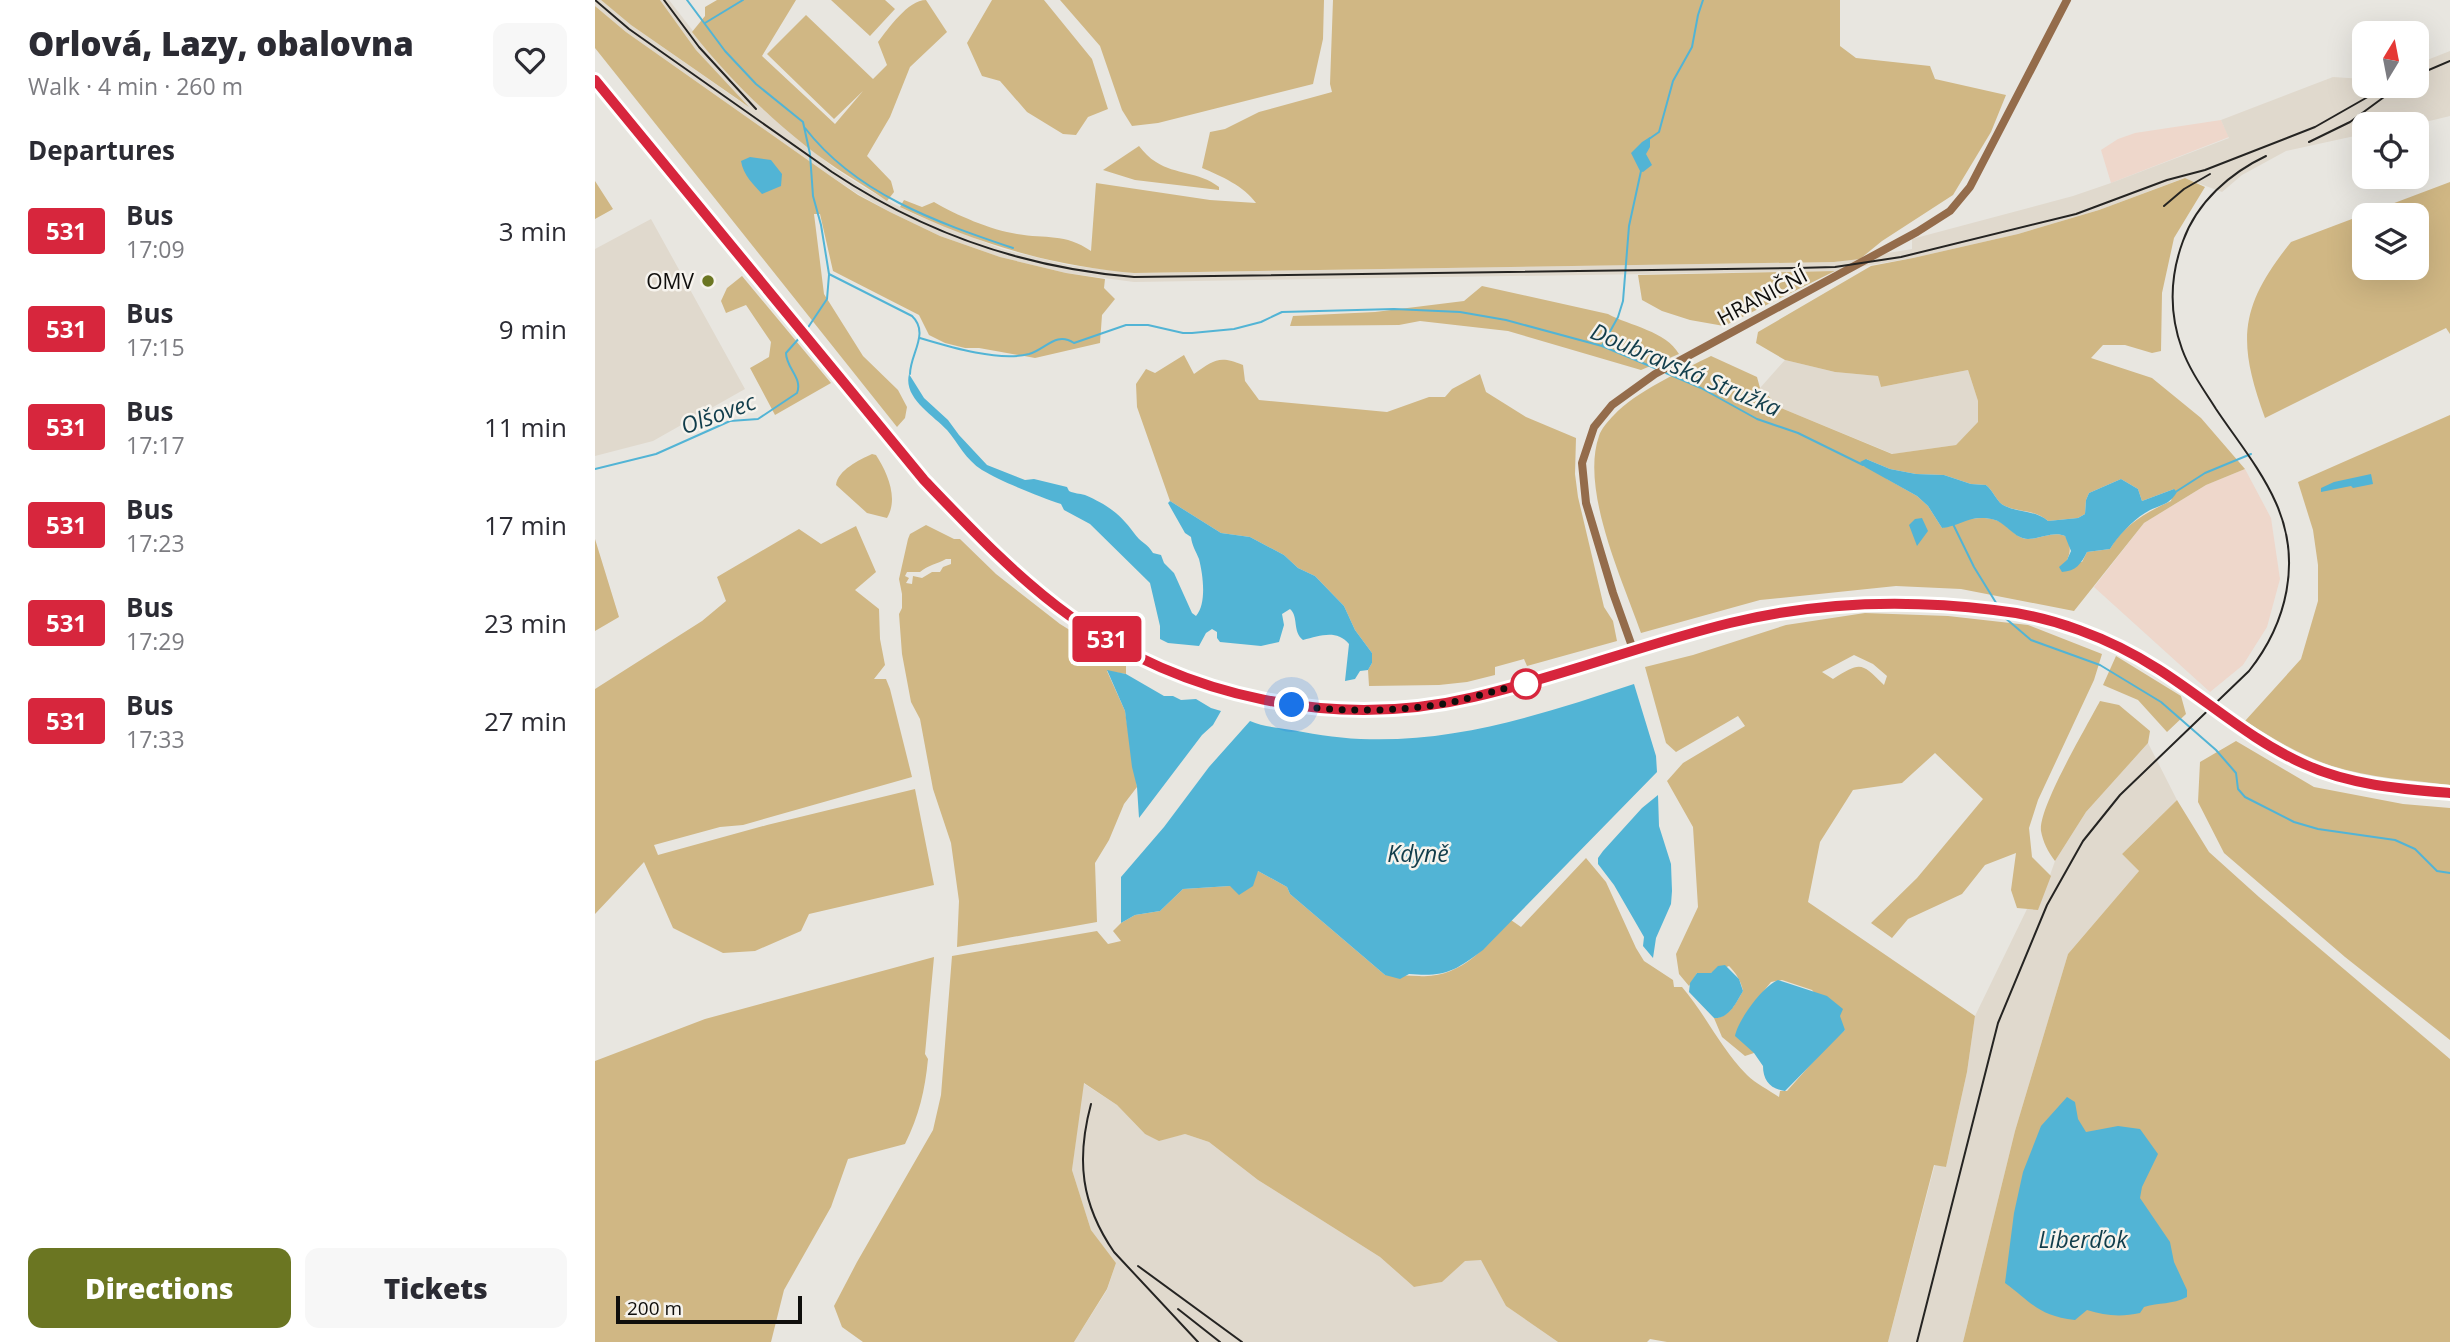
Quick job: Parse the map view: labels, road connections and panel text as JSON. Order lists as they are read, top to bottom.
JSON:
{
  "streets": {
    "main road": ["HRANIČNÍ"]
  },
  "water": [
    "Doubravská Stružka",
    "Olšovec",
    "Kdyně",
    "Liberďok"
  ],
  "places": ["OMV"],
  "lines": ["bus line 531"],
  "scale_bar": "200 m",
  "north": "top",
  "page": {
    "heading": [
      ["Orlová, Lazy, obalovna", "Walk · 4 min · 260 m"],
      "Departures"
    ],
    "on_map": "531",
    "list": [
      {
        "mark": "531",
        "name": "Bus",
        "note": "17:09",
        "value": "3 min"
      },
      {
        "mark": "531",
        "name": "Bus",
        "note": "17:15",
        "value": "9 min"
      },
      {
        "mark": "531",
        "name": "Bus",
        "note": "17:17",
        "value": "11 min"
      },
      {
        "mark": "531",
        "name": "Bus",
        "note": "17:23",
        "value": "17 min"
      },
      {
        "mark": "531",
        "name": "Bus",
        "note": "17:29",
        "value": "23 min"
      },
      {
        "mark": "531",
        "name": "Bus",
        "note": "17:33",
        "value": "27 min"
      }
    ],
    "buttons": ["Directions", "Tickets"],
    "scale": "200 m"
  }
}
